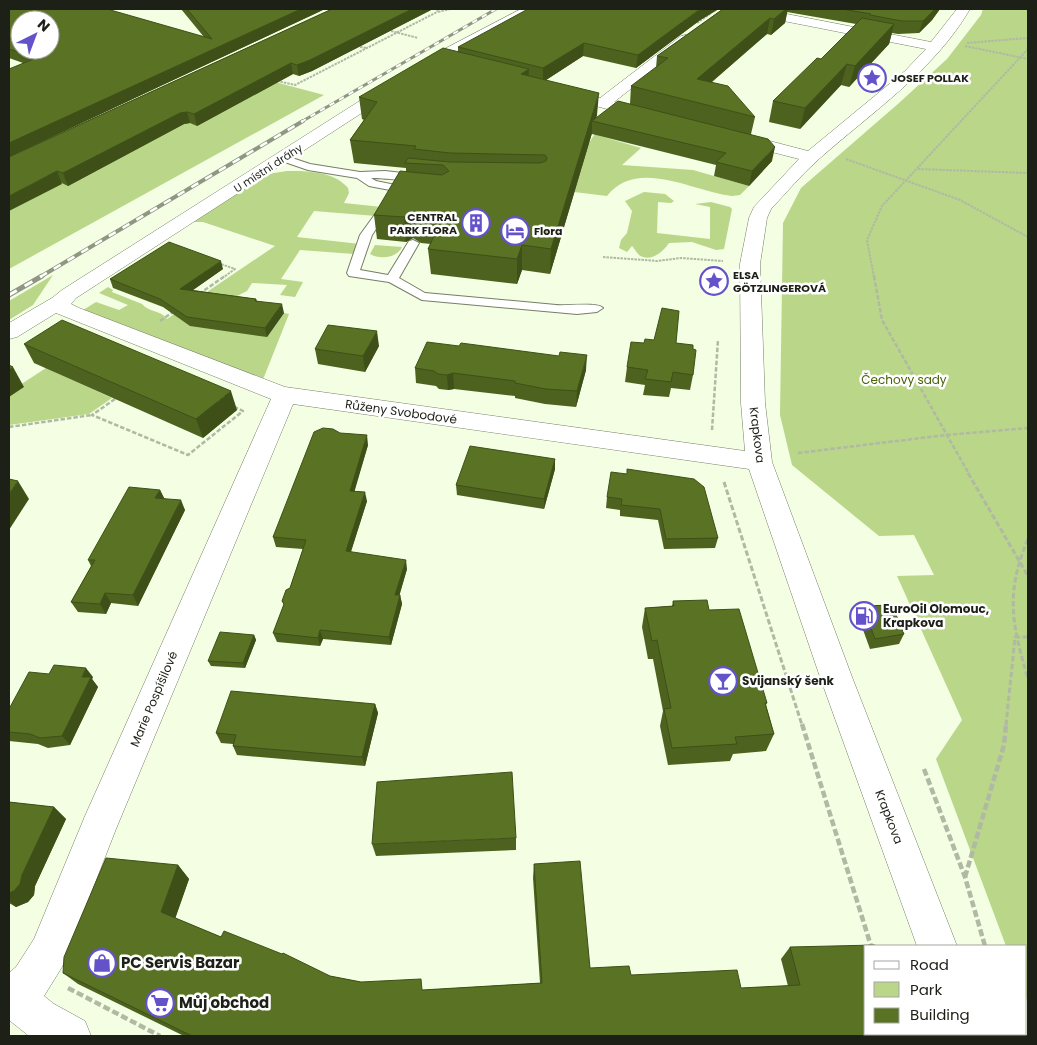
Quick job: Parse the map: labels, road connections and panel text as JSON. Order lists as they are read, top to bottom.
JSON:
{
  "streets": {
    "street": [
      "U místní dráhy",
      "Růženy Svobodové",
      "Krapkova",
      "Marie Pospíšilové"
    ]
  },
  "crossings": [
    ["U místní dráhy", "Růženy Svobodové"],
    ["Růženy Svobodové", "Krapkova"],
    ["Růženy Svobodové", "Marie Pospíšilové"]
  ],
  "parks": ["Čechovy sady"],
  "places": {
    "place": ["JOSEF POLLAK", "ELSA GÖTZLINGEROVÁ"],
    "building": ["CENTRAL PARK FLORA"],
    "hotel": ["Flora"],
    "fuel station": ["EuroOil Olomouc, Krapkova"],
    "bar": ["Svijanský šenk"],
    "shop": ["PC Servis Bazar"],
    "supermarket": ["Můj obchod"]
  },
  "legend": ["Road", "Park", "Building"],
  "north": "top right"
}
